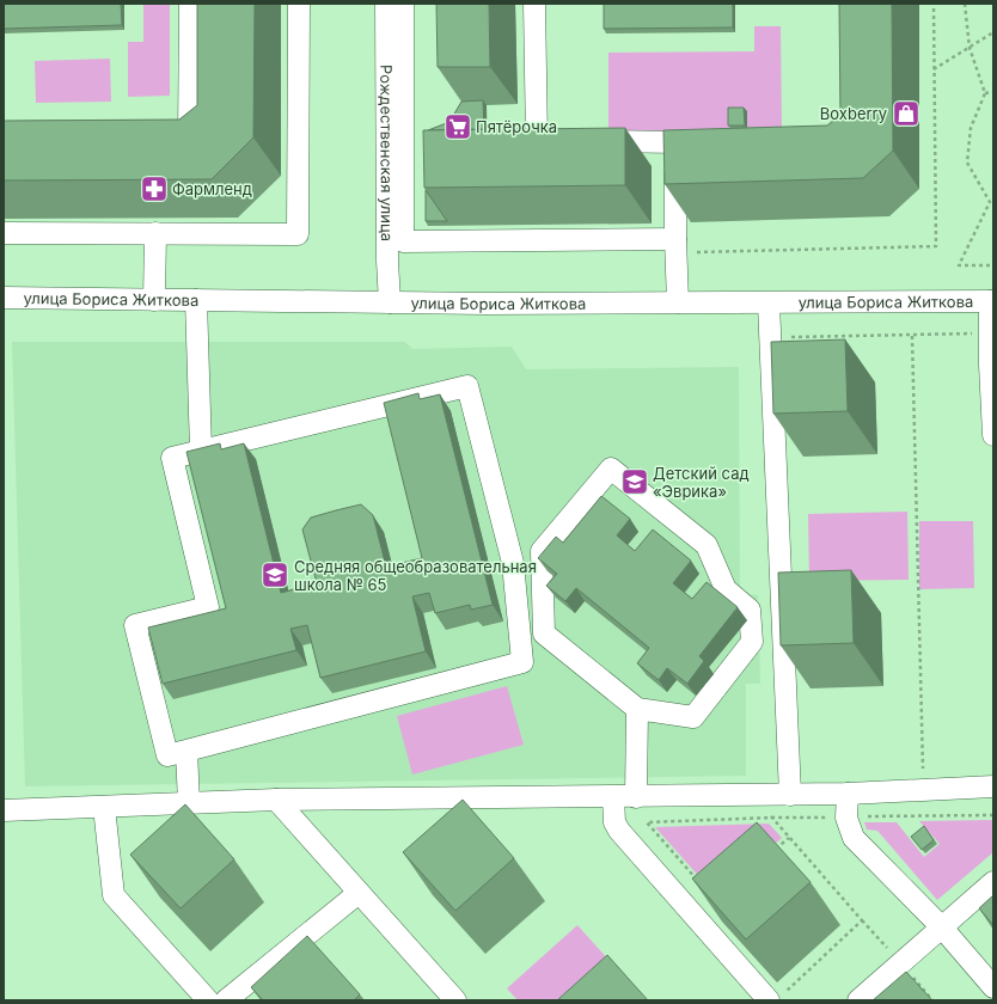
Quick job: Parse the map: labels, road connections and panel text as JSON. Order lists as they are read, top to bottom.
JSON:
{
  "streets": {
    "street": ["Рождественская улица", "улица Бориса Житкова"]
  },
  "crossings": [
    ["Рождественская улица", "улица Бориса Житкова"]
  ],
  "places": {
    "shop": ["Boxberry"],
    "supermarket": ["Пятёрочка"],
    "pharmacy": ["Фармленд"],
    "school or university": ["Детский сад «Эврика»", "Средняя общеобразовательная школа № 65"]
  }
}
